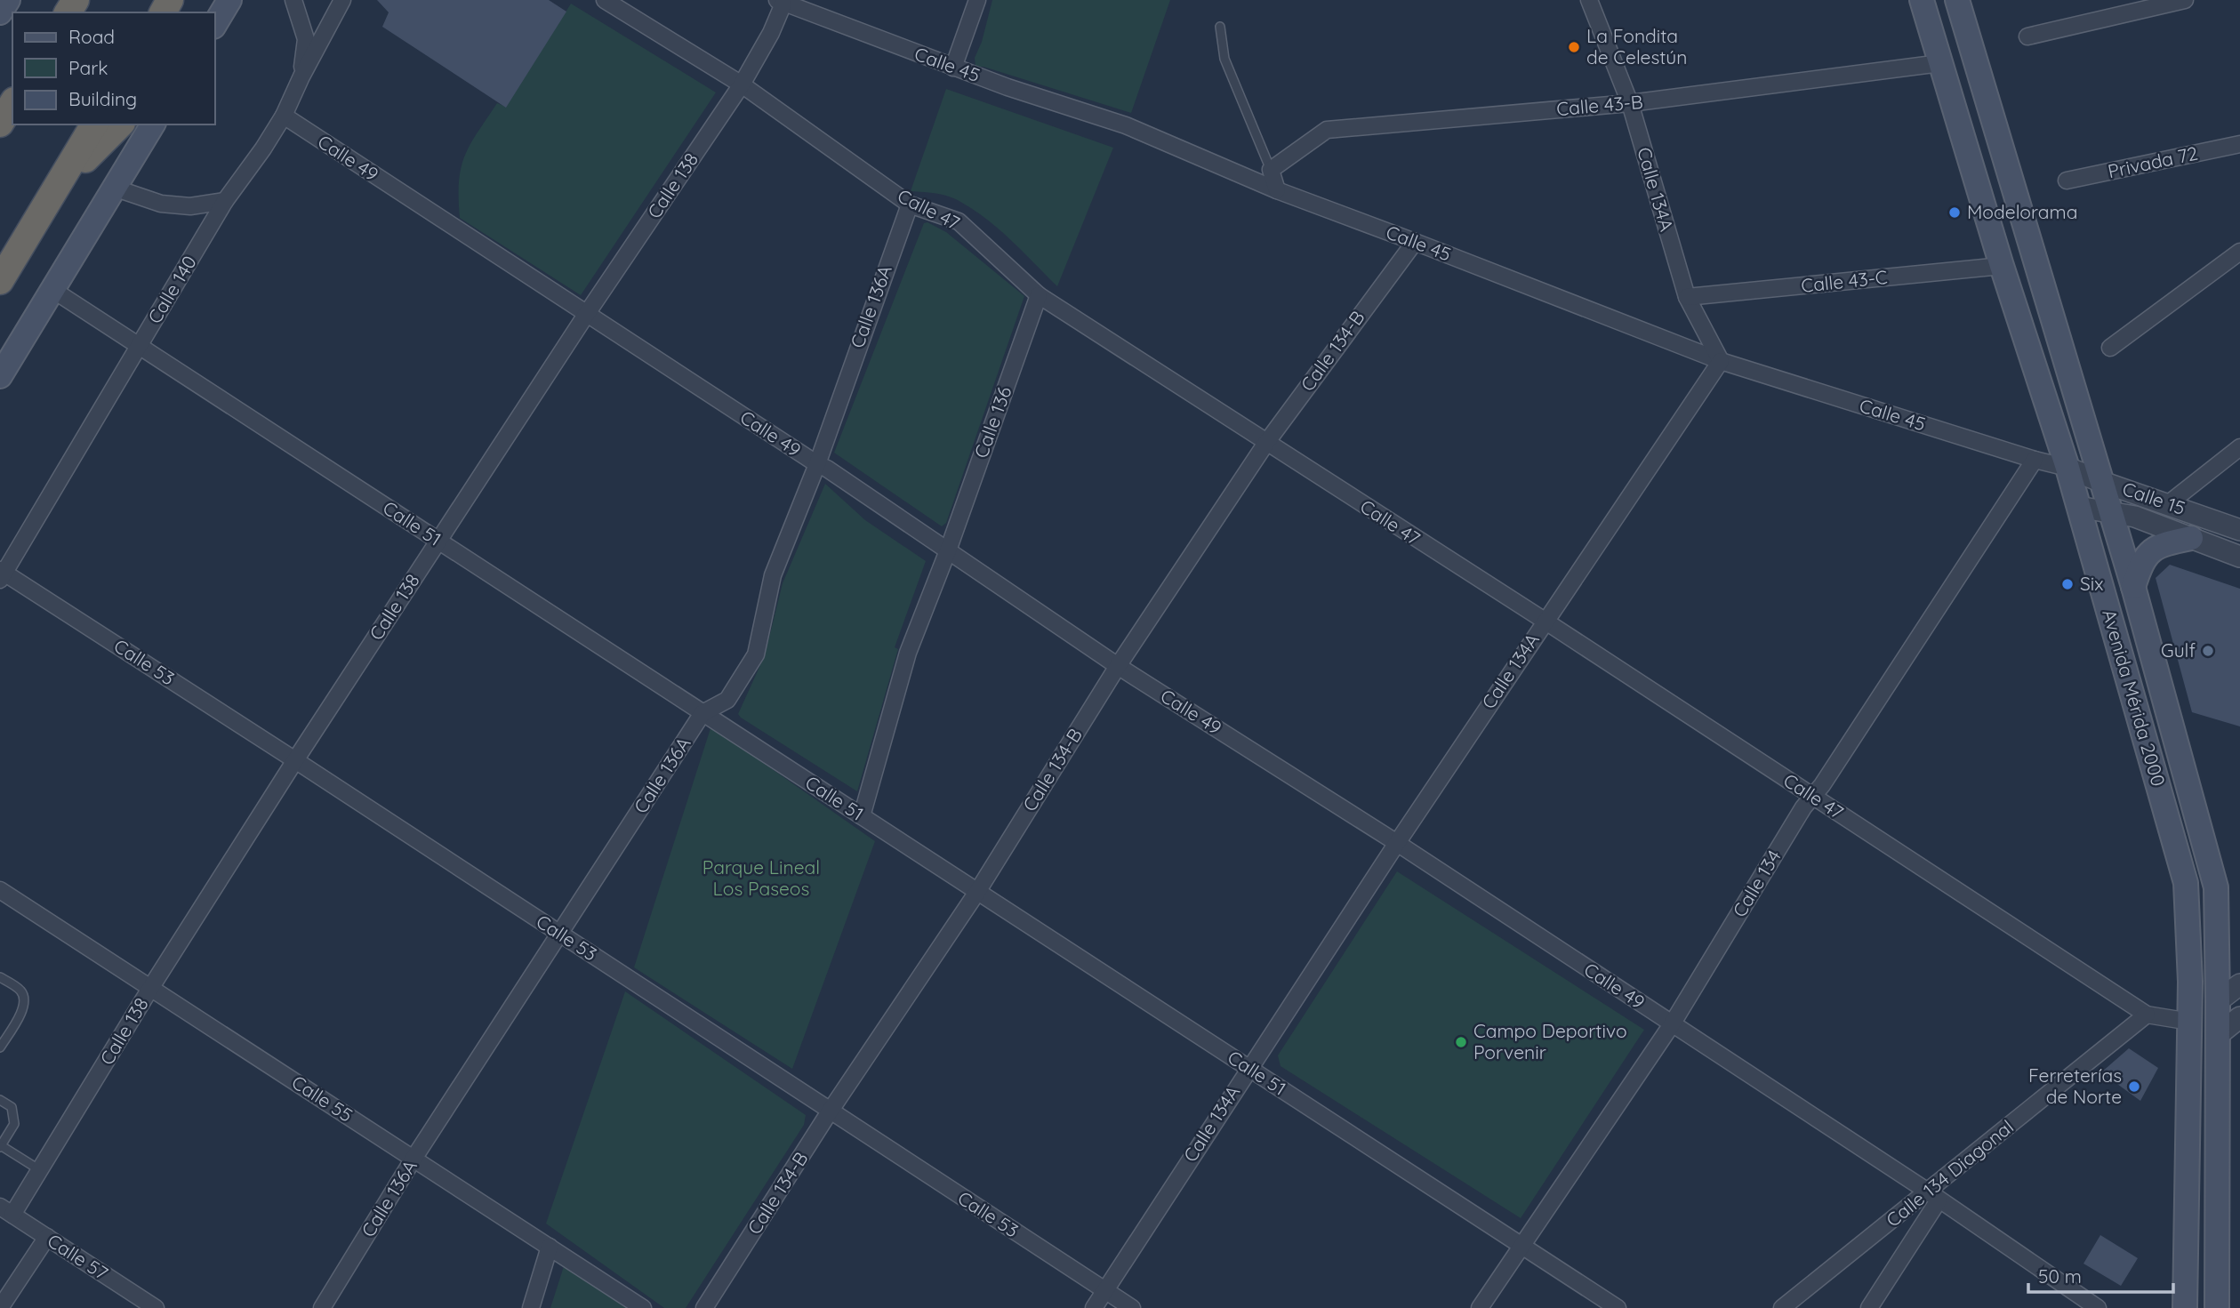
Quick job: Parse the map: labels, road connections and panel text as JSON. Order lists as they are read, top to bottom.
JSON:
{
  "streets": {
    "main road": ["Avenida Mérida 2000"],
    "street": [
      "Calle 45",
      "Calle 43-B",
      "Calle 49",
      "Privada 72",
      "Calle 138",
      "Calle 134A",
      "Calle 47",
      "Calle 43-C",
      "Calle 140",
      "Calle 136A",
      "Calle 134-B",
      "Calle 136",
      "Calle 15",
      "Calle 51",
      "Calle 53",
      "Calle 134",
      "Calle 55",
      "Calle 134 Diagonal",
      "Calle 57"
    ]
  },
  "crossings": [
    ["Calle 45", "Calle 138"],
    ["Calle 45", "Calle 134A"],
    ["Calle 45", "Calle 134-B"],
    ["Calle 45", "Calle 15"],
    ["Calle 45", "Avenida Mérida 2000"],
    ["Calle 45", "Calle 134"],
    ["Calle 43-B", "Calle 134A"],
    ["Calle 43-B", "Avenida Mérida 2000"],
    ["Calle 49", "Calle 138"],
    ["Calle 49", "Calle 134A"],
    ["Calle 49", "Calle 140"],
    ["Calle 49", "Calle 136A"],
    ["Calle 49", "Calle 134-B"],
    ["Calle 49", "Calle 136"],
    ["Calle 49", "Calle 134"],
    ["Calle 49", "Calle 134 Diagonal"],
    ["Calle 138", "Calle 47"],
    ["Calle 138", "Calle 51"],
    ["Calle 138", "Calle 53"],
    ["Calle 138", "Calle 55"],
    ["Calle 138", "Calle 57"],
    ["Calle 134A", "Calle 47"],
    ["Calle 134A", "Calle 43-C"],
    ["Calle 134A", "Calle 51"],
    ["Calle 134A", "Calle 53"],
    ["Calle 47", "Calle 136A"],
    ["Calle 47", "Calle 134-B"],
    ["Calle 47", "Calle 136"],
    ["Calle 47", "Avenida Mérida 2000"],
    ["Calle 47", "Calle 134"],
    ["Calle 47", "Calle 134 Diagonal"],
    ["Calle 43-C", "Avenida Mérida 2000"],
    ["Calle 140", "Calle 51"],
    ["Calle 140", "Calle 53"],
    ["Calle 136A", "Calle 51"],
    ["Calle 136A", "Calle 53"],
    ["Calle 136A", "Calle 55"],
    ["Calle 134-B", "Calle 51"],
    ["Calle 134-B", "Calle 53"],
    ["Calle 136", "Calle 51"],
    ["Calle 15", "Avenida Mérida 2000"],
    ["Calle 51", "Calle 134"]
  ],
  "parks": ["Parque Lineal Los Paseos"],
  "places": [
    "La Fondita de Celestún",
    "Modelorama",
    "Six",
    "Gulf",
    "Campo Deportivo Porvenir",
    "Ferreterías de Norte"
  ],
  "legend": ["Road", "Park", "Building"],
  "scale_bar": "50 m"
}
